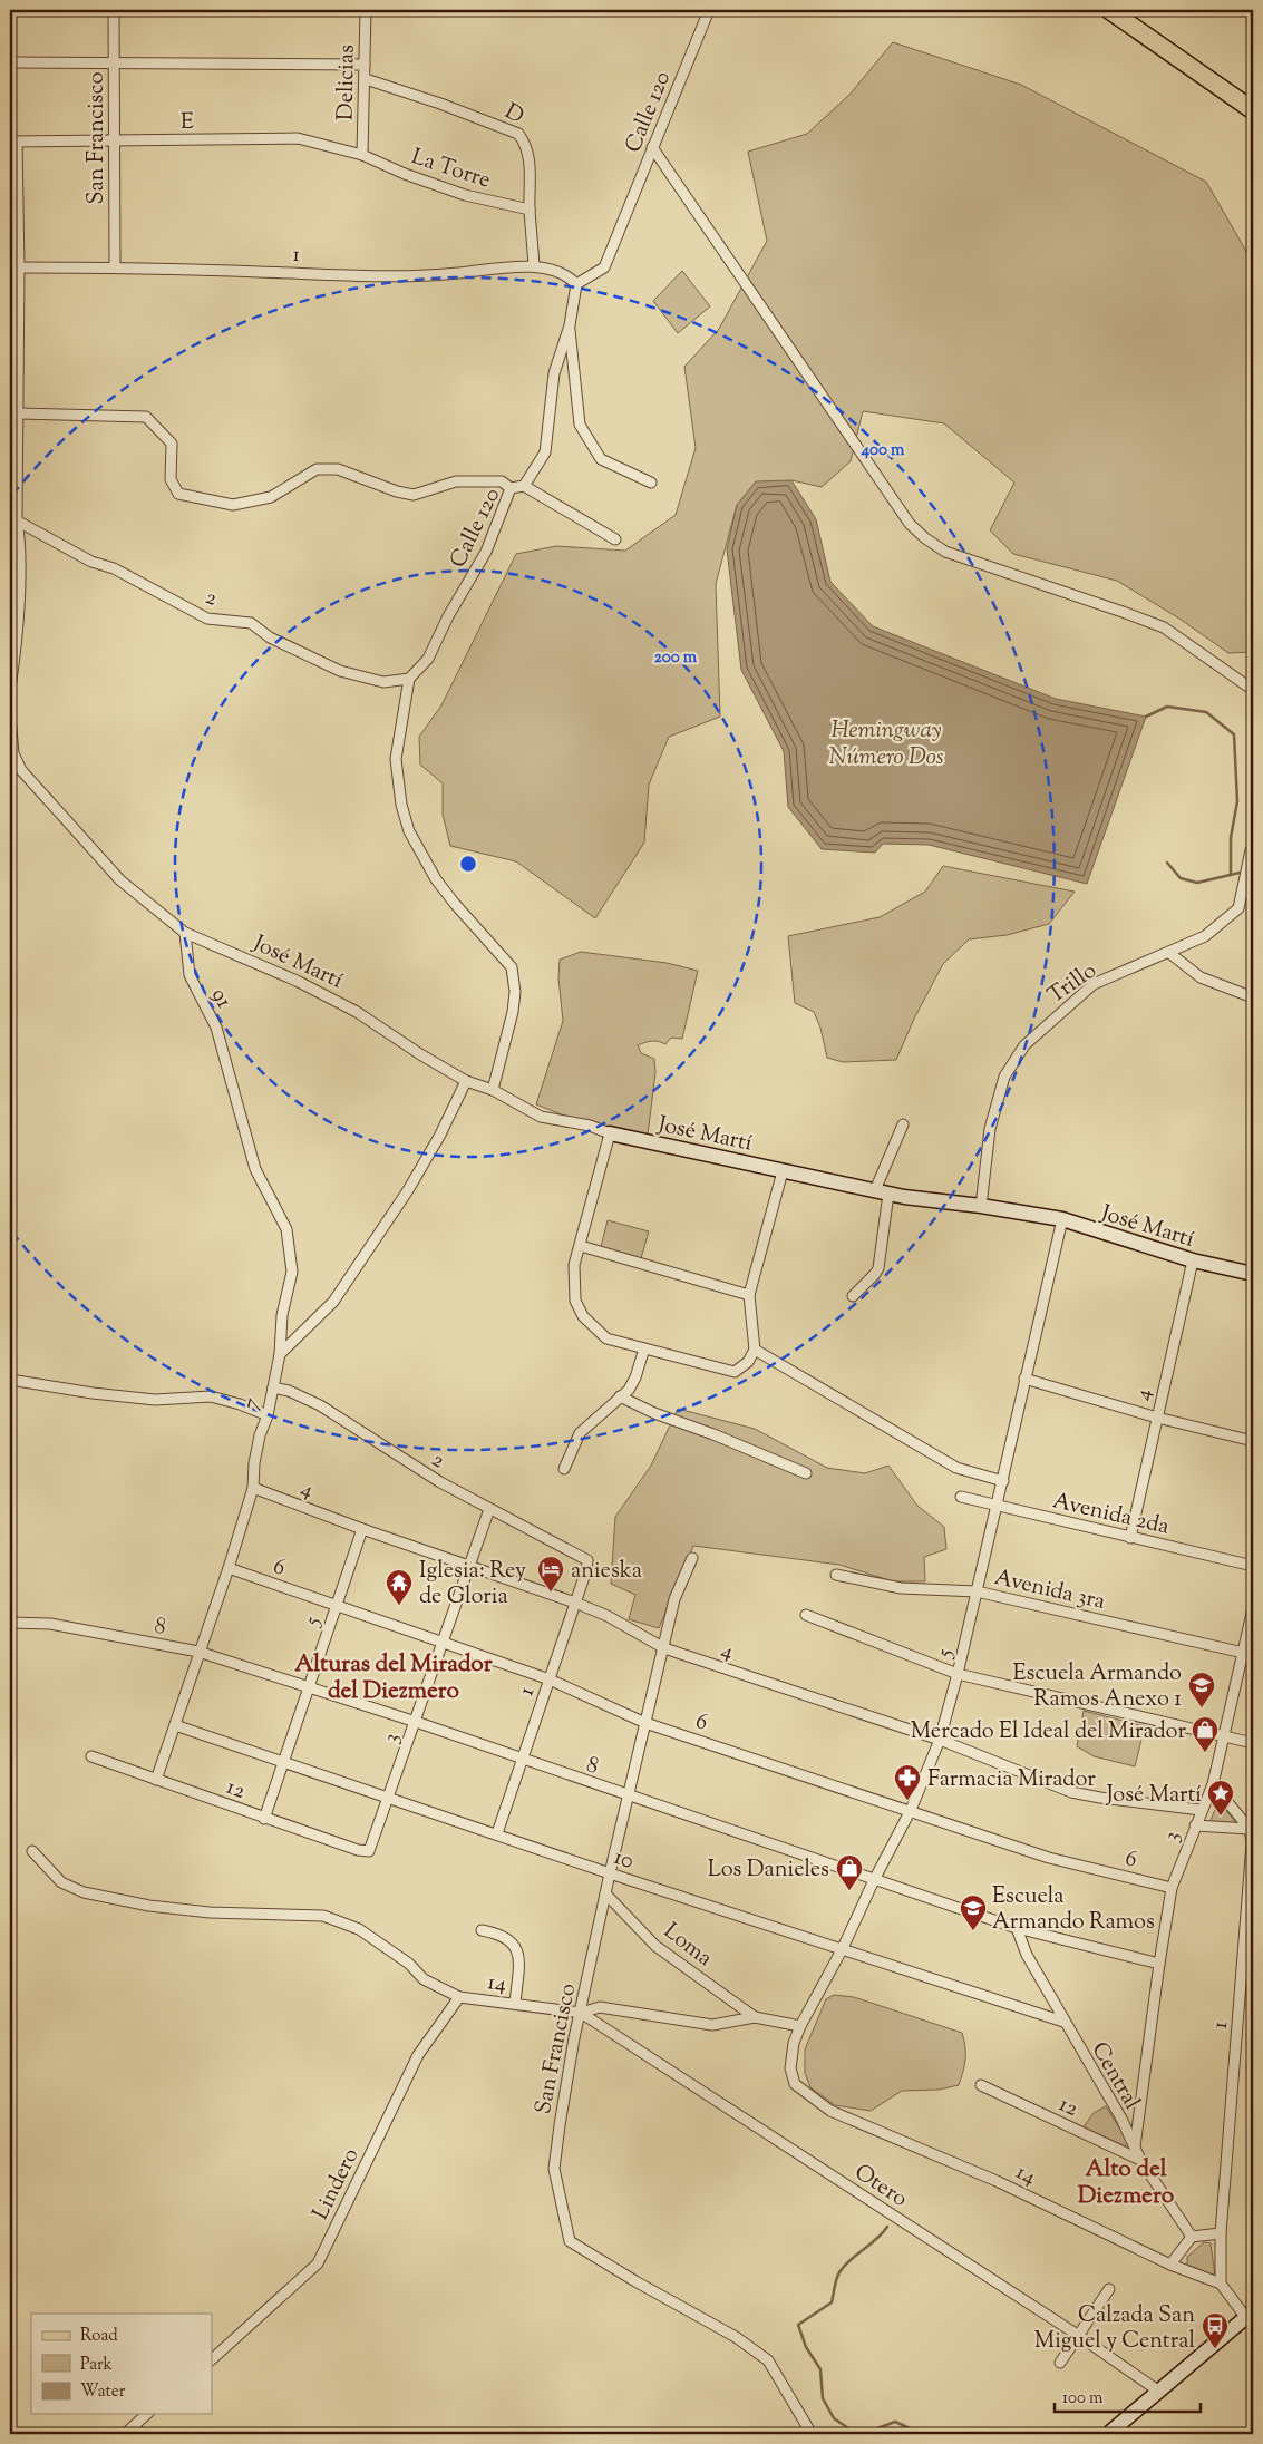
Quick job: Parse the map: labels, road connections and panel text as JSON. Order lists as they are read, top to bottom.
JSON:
{
  "streets": {
    "street": [
      "Delicias",
      "Calle 120",
      "D",
      "E",
      "San Francisco",
      "La Torre",
      "1",
      "2",
      "José Martí",
      "Trillo",
      "91",
      "4",
      "7",
      "Avenida 2da",
      "6",
      "Avenida 3ra",
      "5",
      "8",
      "3",
      "12",
      "10",
      "Loma",
      "14",
      "Central",
      "Lindero",
      "Otero"
    ]
  },
  "crossings": [
    ["Delicias", "D"],
    ["Delicias", "E"],
    ["Delicias", "La Torre"],
    ["Calle 120", "1"],
    ["Calle 120", "2"],
    ["D", "La Torre"],
    ["D", "1"],
    ["E", "San Francisco"],
    ["E", "La Torre"],
    ["San Francisco", "1"],
    ["San Francisco", "4"],
    ["San Francisco", "6"],
    ["San Francisco", "8"],
    ["San Francisco", "10"],
    ["San Francisco", "Loma"],
    ["San Francisco", "14"],
    ["San Francisco", "Otero"],
    ["1", "2"],
    ["1", "4"],
    ["1", "6"],
    ["1", "8"],
    ["1", "10"],
    ["1", "14"],
    ["2", "7"],
    ["2", "3"],
    ["José Martí", "Trillo"],
    ["José Martí", "91"],
    ["José Martí", "4"],
    ["José Martí", "5"],
    ["91", "7"],
    ["4", "7"],
    ["4", "Avenida 2da"],
    ["4", "5"],
    ["4", "3"],
    ["7", "6"],
    ["7", "8"],
    ["7", "12"],
    ["7", "10"],
    ["Avenida 2da", "5"],
    ["6", "5"],
    ["6", "3"],
    ["Avenida 3ra", "5"],
    ["Avenida 3ra", "3"],
    ["5", "8"],
    ["5", "12"],
    ["5", "10"],
    ["5", "14"],
    ["8", "3"],
    ["8", "Central"],
    ["3", "12"],
    ["3", "10"],
    ["3", "Central"],
    ["12", "Central"],
    ["10", "Central"],
    ["Loma", "14"],
    ["14", "Lindero"],
    ["14", "Otero"]
  ],
  "districts": ["Alturas del Mirador del Diezmero", "Alto del Diezmero"],
  "water": ["Hemingway Número Dos"],
  "places": {
    "hotel": ["anieska"],
    "temple": ["Iglesia: Rey de Gloria"],
    "school or university": ["Escuela Armando Ramos Anexo 1", "Escuela Armando Ramos"],
    "shop": ["Mercado El Ideal del Mirador", "Los Danieles"],
    "pharmacy": ["Farmacia Mirador"],
    "place": ["José Martí"],
    "bus stop": ["Calzada San Miguel y Central"]
  },
  "legend": ["Road", "Park", "Water"],
  "scale_bar": "100 m",
  "rings": ["400 m", "200 m"]
}
